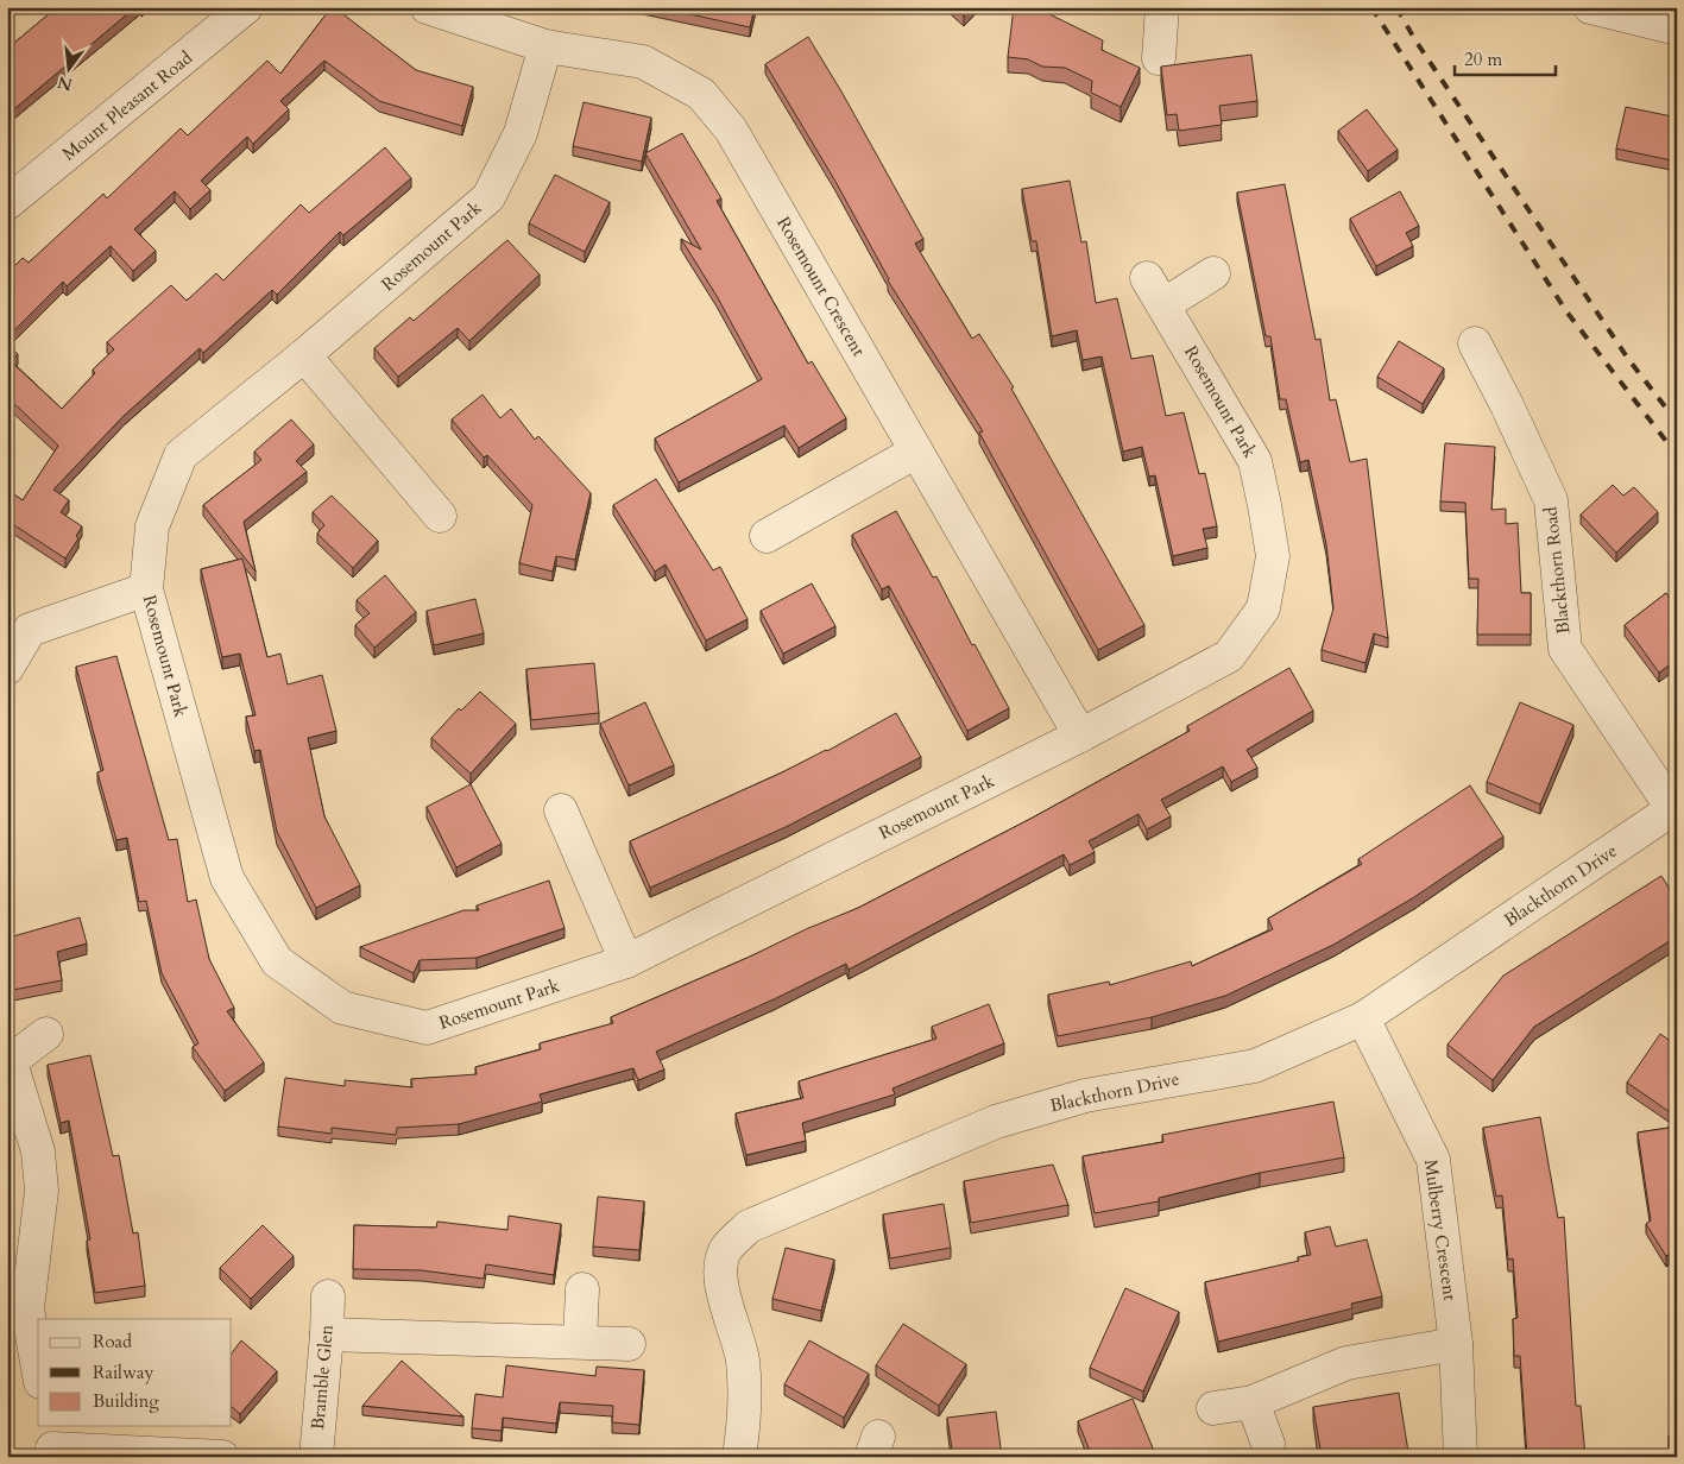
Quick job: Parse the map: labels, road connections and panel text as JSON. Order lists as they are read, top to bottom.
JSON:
{
  "streets": {
    "street": [
      "Mount Pleasant Road",
      "Rosemount Park",
      "Rosemount Crescent",
      "Blackthorn Road",
      "Blackthorn Drive",
      "Mulberry Crescent",
      "Bramble Glen"
    ]
  },
  "crossings": [
    ["Rosemount Park", "Rosemount Crescent"],
    ["Blackthorn Road", "Blackthorn Drive"],
    ["Blackthorn Drive", "Mulberry Crescent"]
  ],
  "legend": ["Road", "Railway", "Building"],
  "scale_bar": "20 m",
  "north": "bottom"
}
